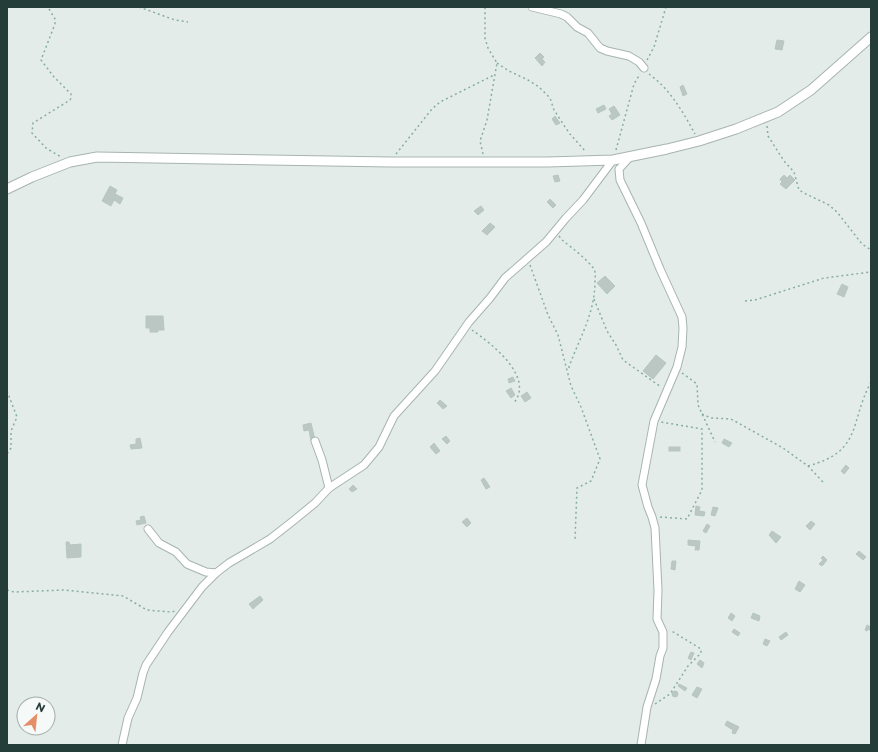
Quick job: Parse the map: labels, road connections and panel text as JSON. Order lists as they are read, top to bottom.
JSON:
{
  "north": "top right"
}
